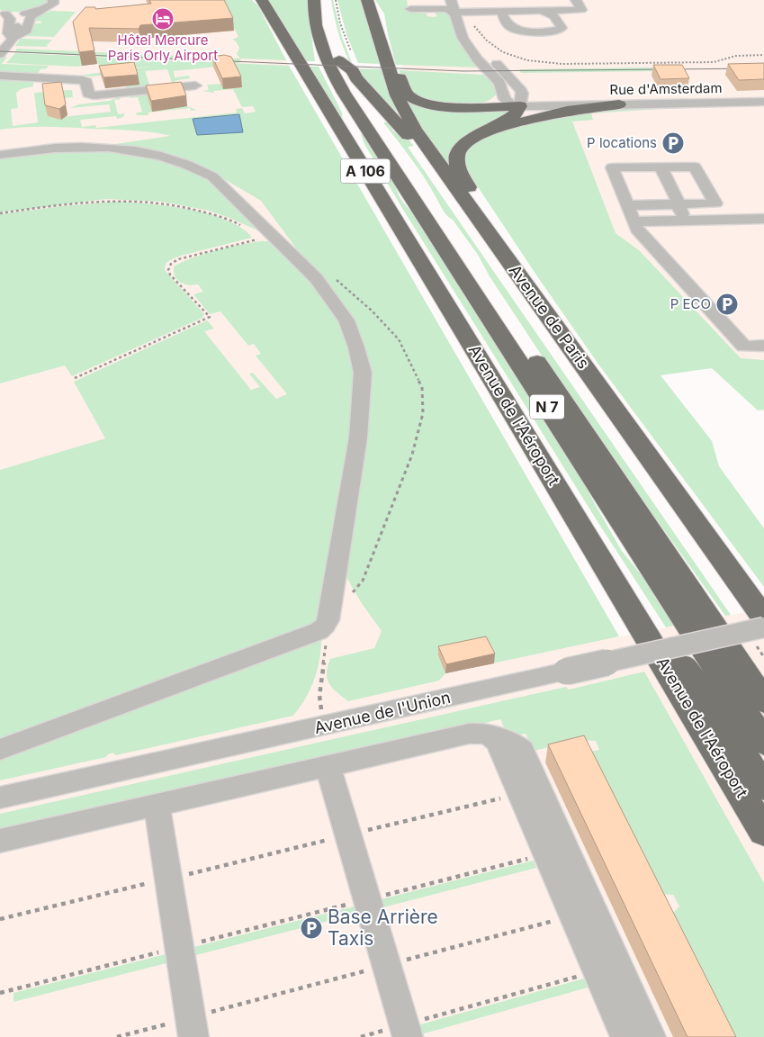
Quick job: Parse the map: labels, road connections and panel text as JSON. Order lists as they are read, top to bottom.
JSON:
{
  "streets": {
    "highway": [
      "A 106",
      "Avenue de Paris",
      "N 7",
      "Avenue de l'Aéroport"
    ],
    "street": ["Rue d'Amsterdam", "Avenue de l'Union"]
  },
  "places": {
    "hotel": ["Hôtel Mercure Paris Orly Airport"],
    "parking": ["P locations", "P ECO", "Base Arrière Taxis"]
  }
}
